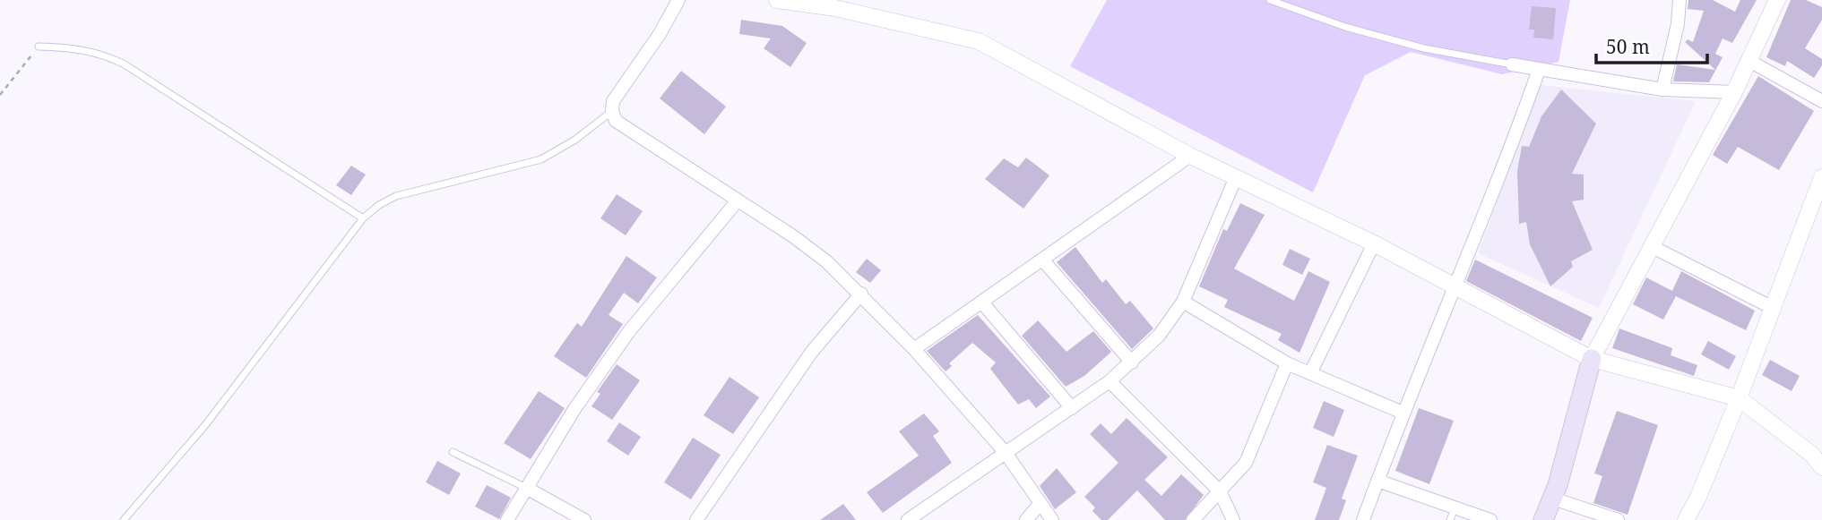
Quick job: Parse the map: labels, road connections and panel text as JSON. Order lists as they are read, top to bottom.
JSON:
{
  "scale_bar": "50 m"
}
